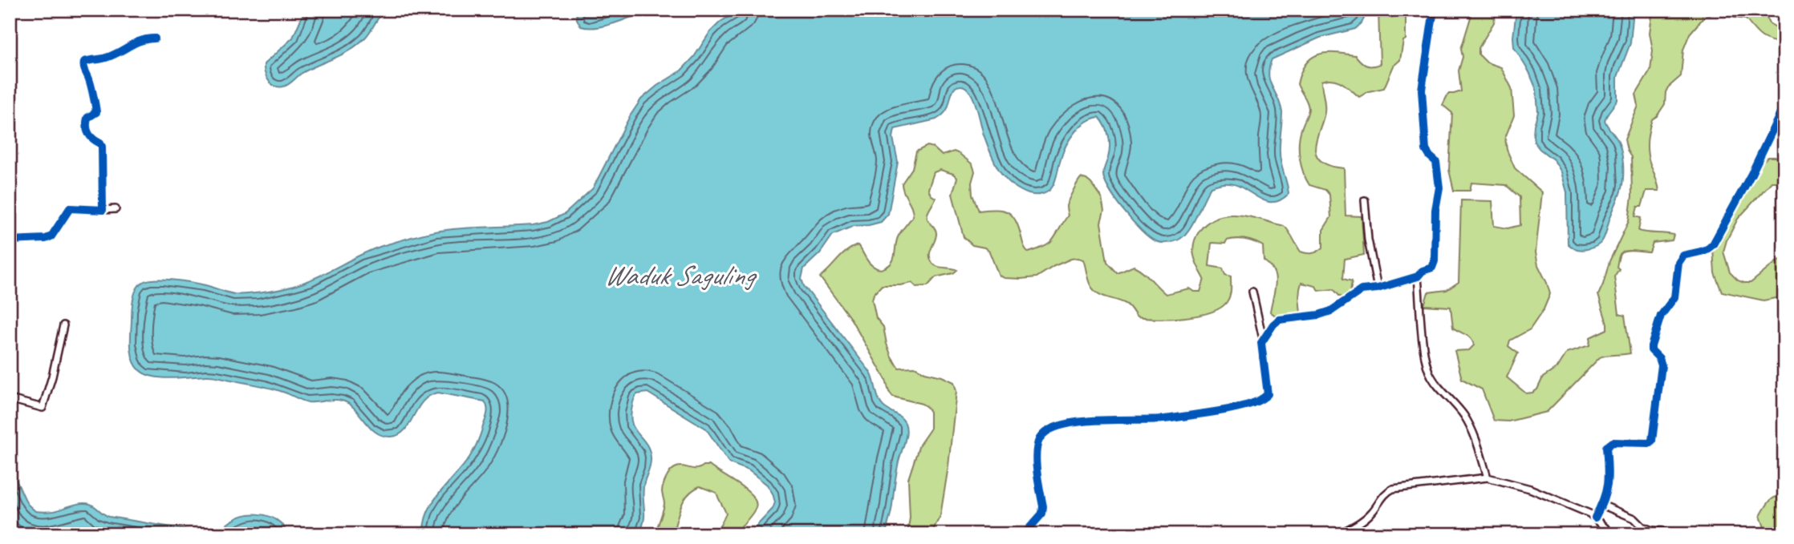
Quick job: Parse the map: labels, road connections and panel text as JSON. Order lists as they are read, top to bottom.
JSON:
{
  "water": ["Waduk Saguling"]
}
